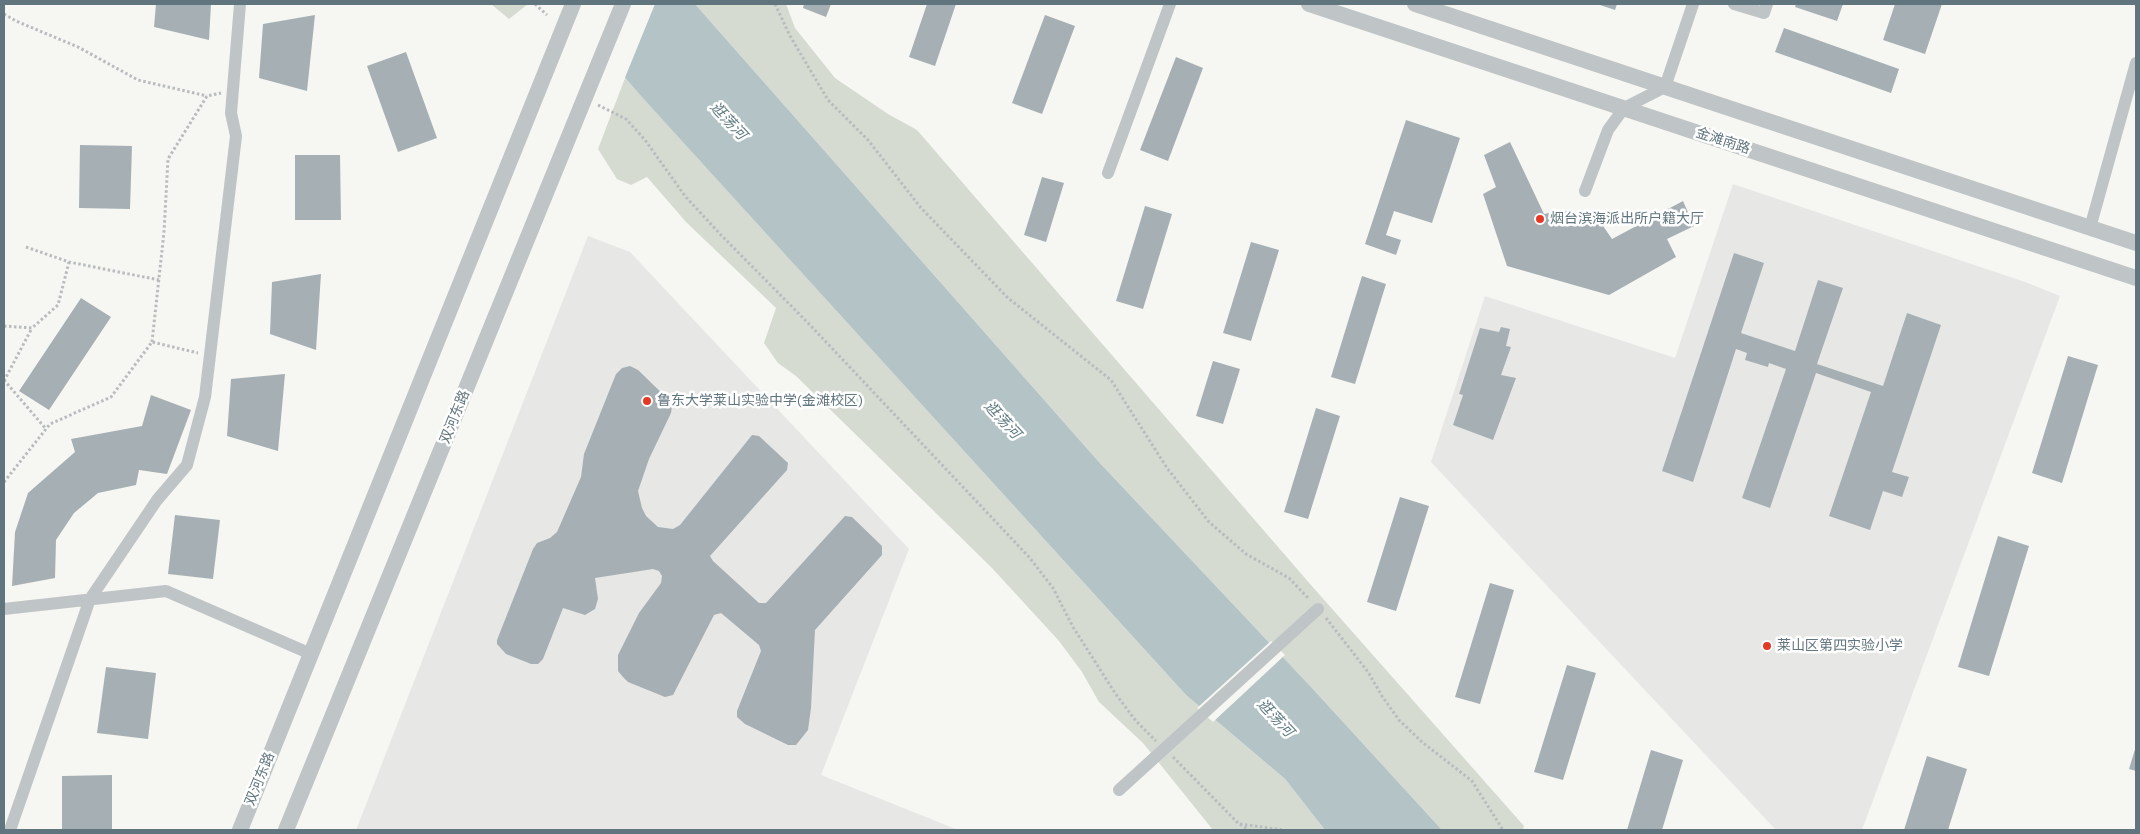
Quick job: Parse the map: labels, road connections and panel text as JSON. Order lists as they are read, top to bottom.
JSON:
{
  "streets": {
    "street": ["金滩南路", "双河东路"]
  },
  "water": ["逛荡河"],
  "places": ["烟台滨海派出所户籍大厅", "鲁东大学莱山实验中学(金滩校区)", "莱山区第四实验小学"]
}
